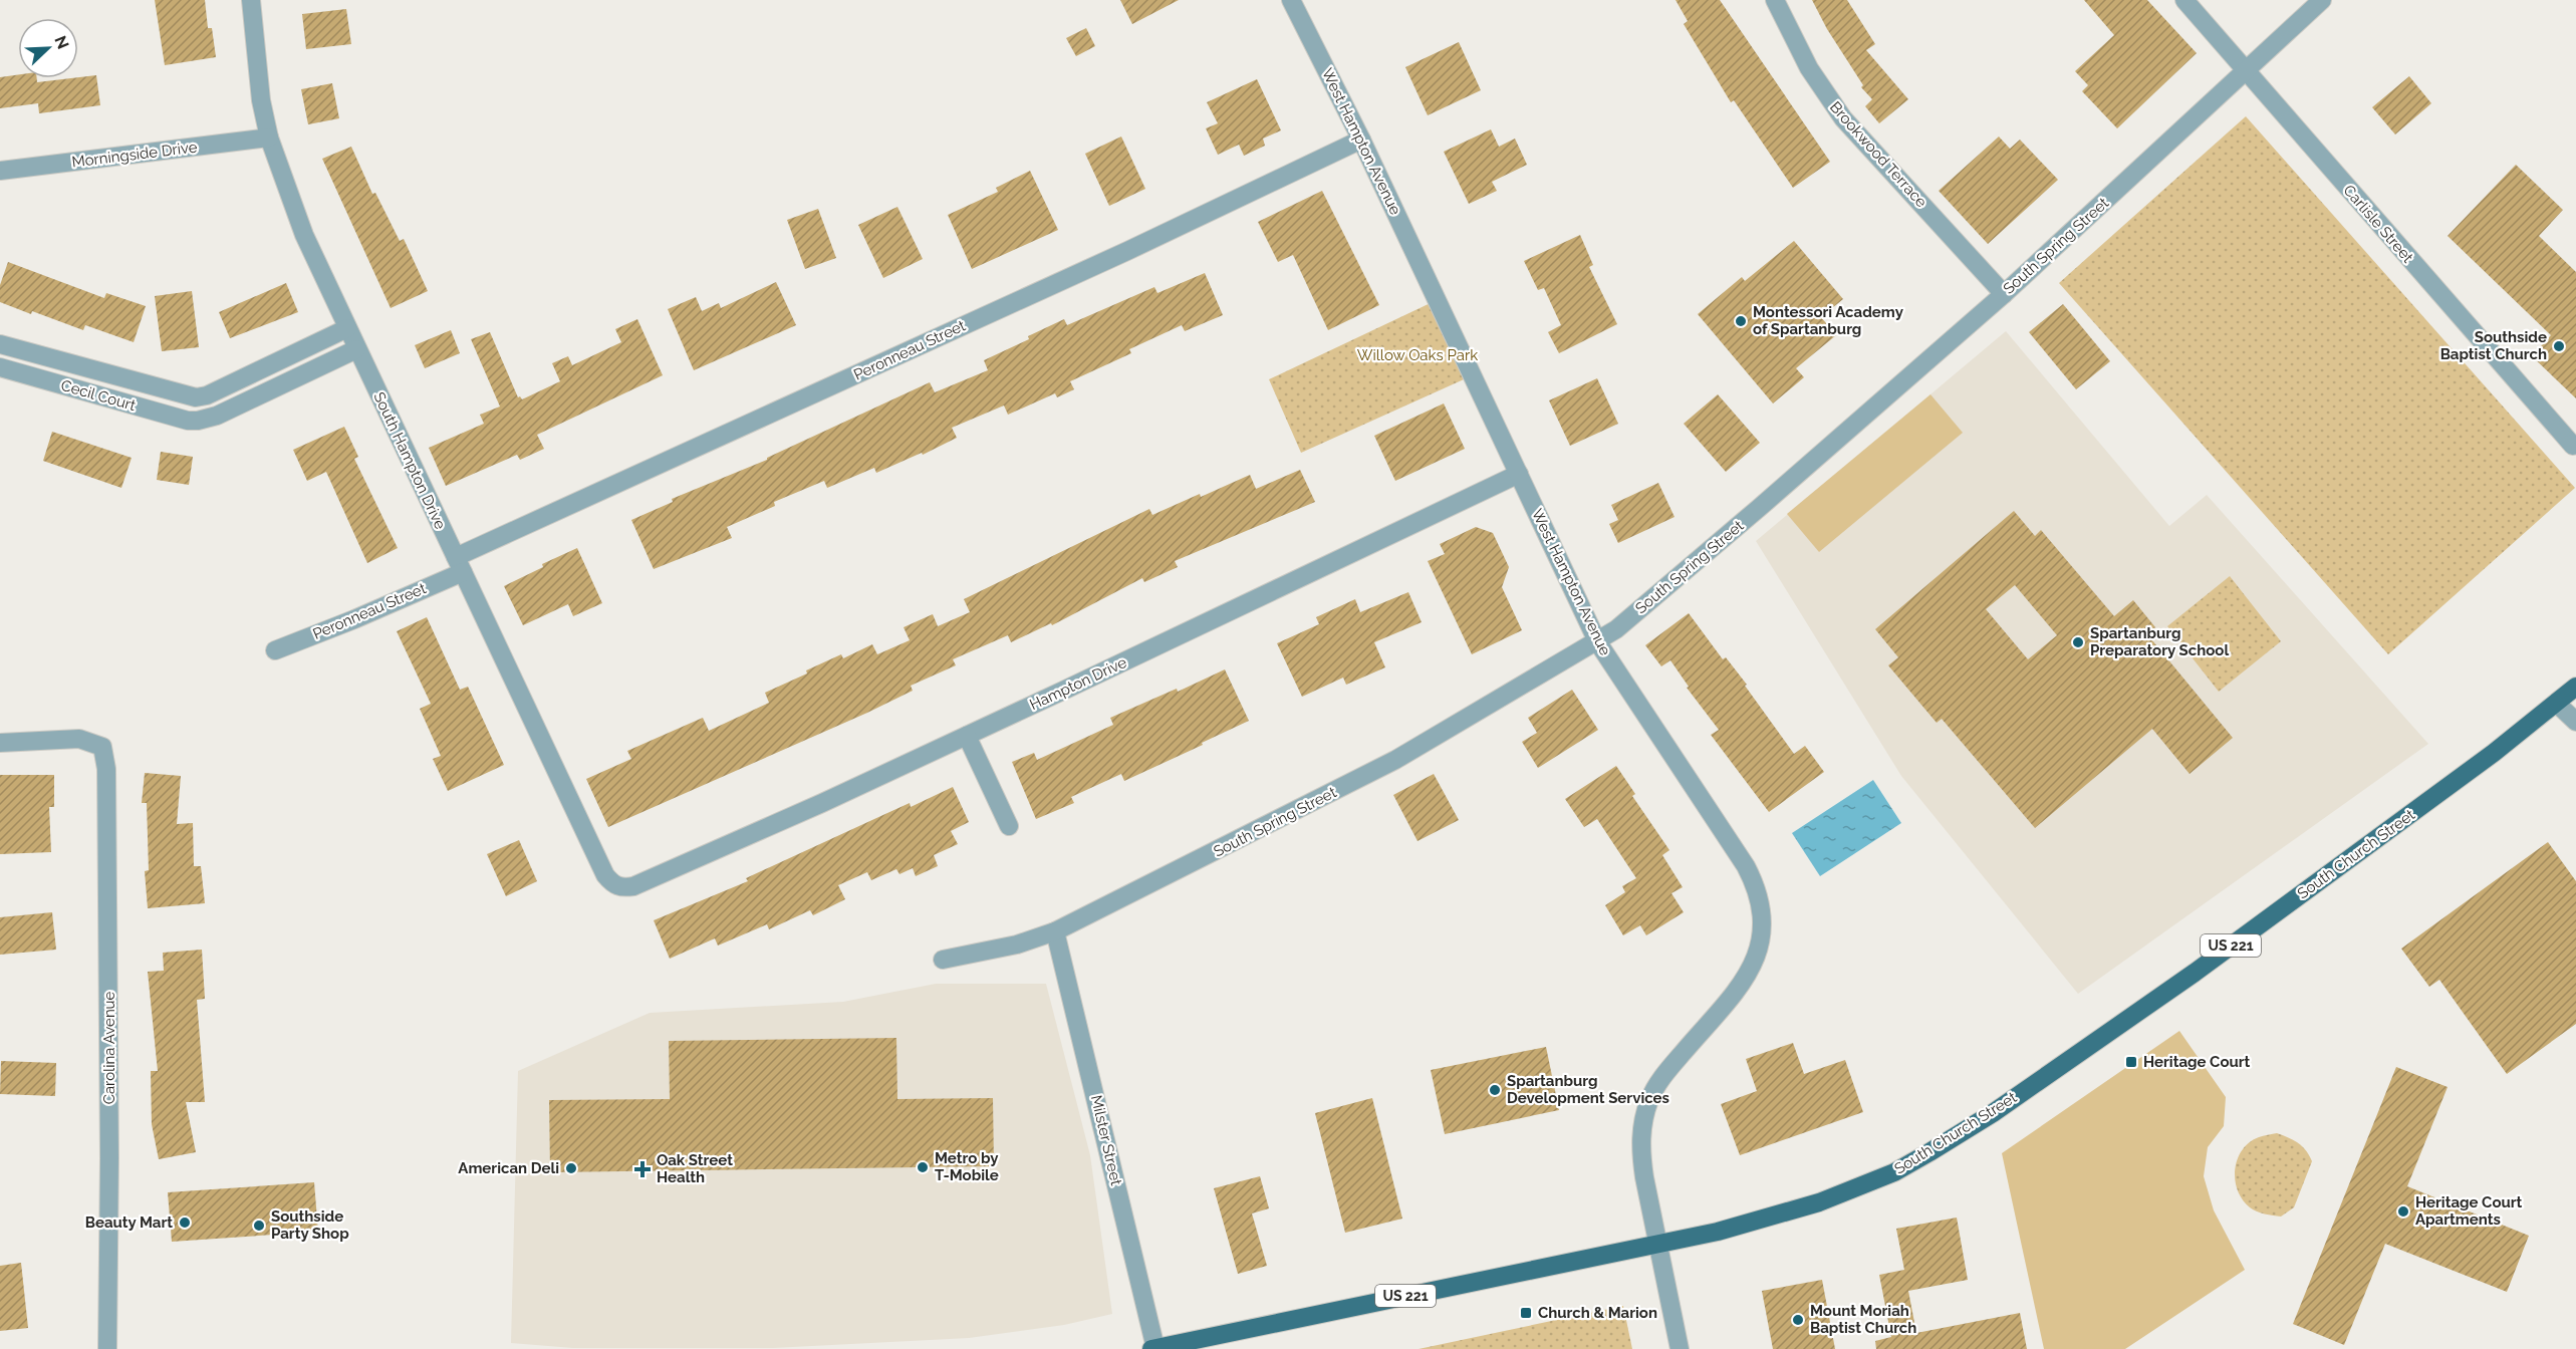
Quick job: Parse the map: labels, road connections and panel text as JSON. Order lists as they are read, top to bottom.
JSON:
{
  "streets": {
    "main road": ["South Church Street", "US 221"],
    "street": [
      "West Hampton Avenue",
      "Morningside Drive",
      "Brookwood Terrace",
      "Carlisle Street",
      "South Spring Street",
      "Peronneau Street",
      "Cecil Court",
      "South Hampton Drive",
      "Hampton Drive",
      "Carolina Avenue",
      "Milster Street"
    ]
  },
  "crossings": [
    ["West Hampton Avenue", "South Spring Street"],
    ["West Hampton Avenue", "Peronneau Street"],
    ["West Hampton Avenue", "Hampton Drive"],
    ["West Hampton Avenue", "South Church Street"],
    ["Morningside Drive", "South Hampton Drive"],
    ["Brookwood Terrace", "South Spring Street"],
    ["Carlisle Street", "South Spring Street"],
    ["South Spring Street", "Milster Street"],
    ["Peronneau Street", "South Hampton Drive"],
    ["Cecil Court", "South Hampton Drive"],
    ["South Hampton Drive", "Hampton Drive"],
    ["South Church Street", "Milster Street"]
  ],
  "parks": ["Willow Oaks Park"],
  "places": {
    "other": [
      "Montessori Academy of Spartanburg",
      "Southside Baptist Church",
      "Spartanburg Preparatory School",
      "Spartanburg Development Services",
      "Metro by T-Mobile",
      "American Deli",
      "Heritage Court Apartments",
      "Beauty Mart",
      "Southside Party Shop",
      "Mount Moriah Baptist Church"
    ],
    "transit": ["Heritage Court", "Church & Marion"],
    "health": ["Oak Street Health"]
  },
  "north": "top right"
}
